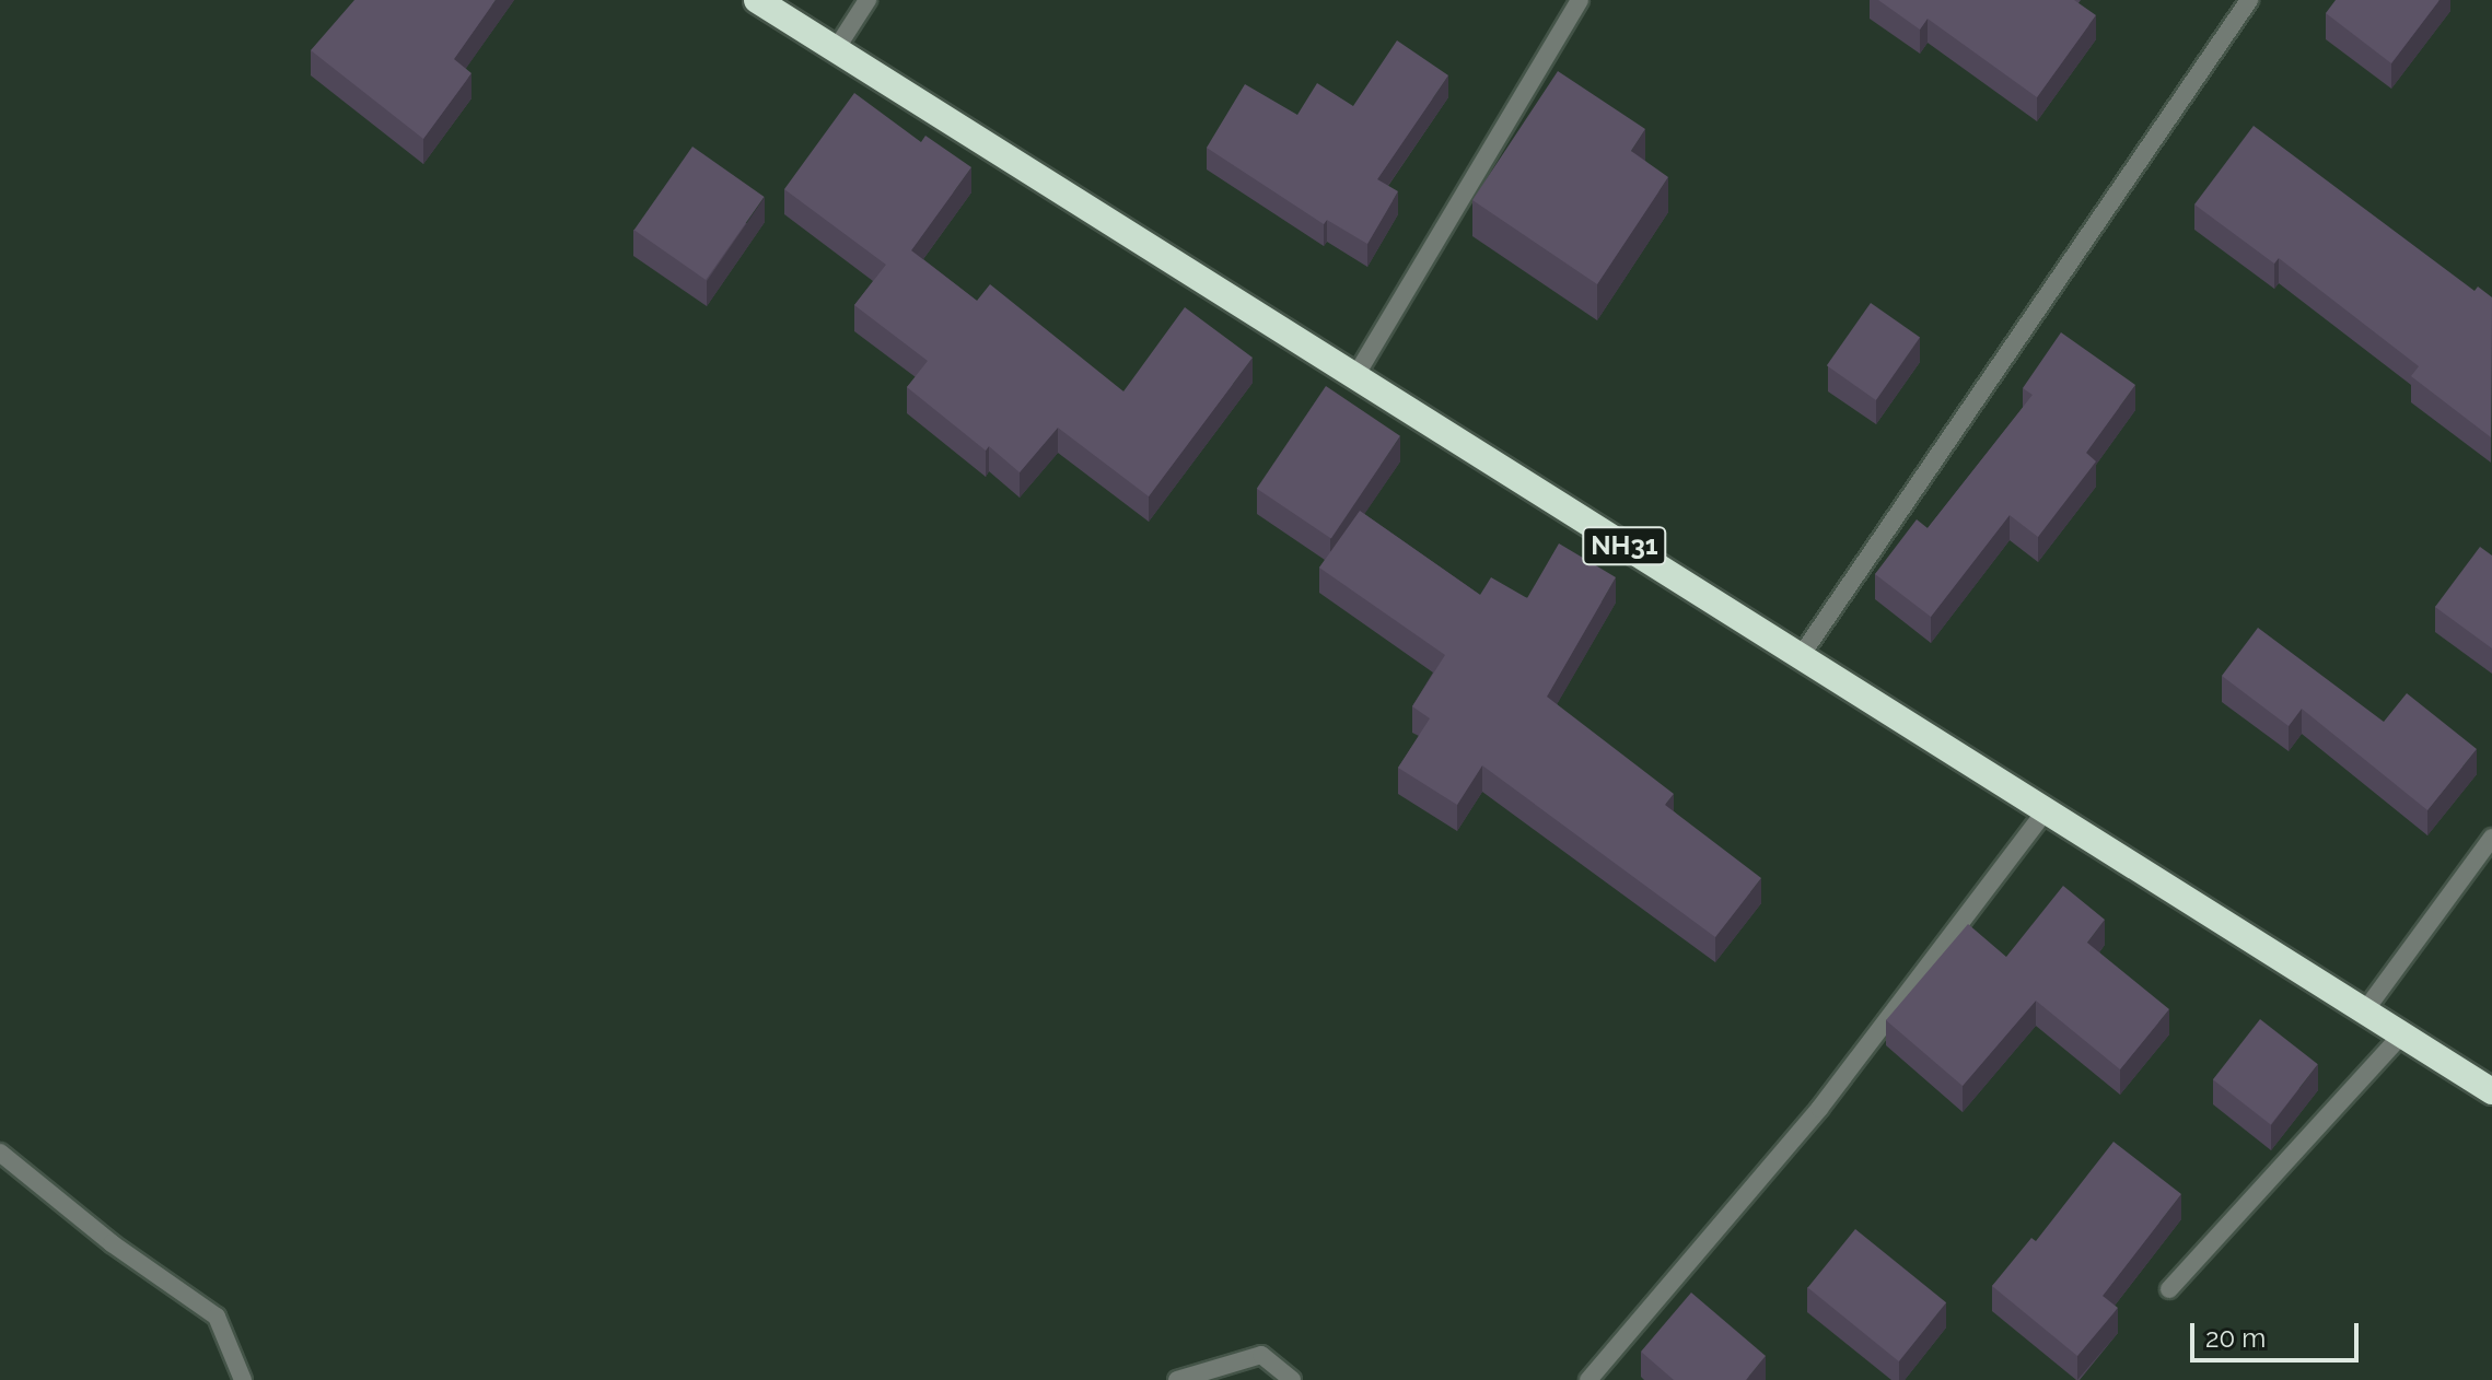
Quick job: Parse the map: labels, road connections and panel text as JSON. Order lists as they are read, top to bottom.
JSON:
{
  "streets": {
    "highway": ["NH31"]
  },
  "scale_bar": "20 m"
}
